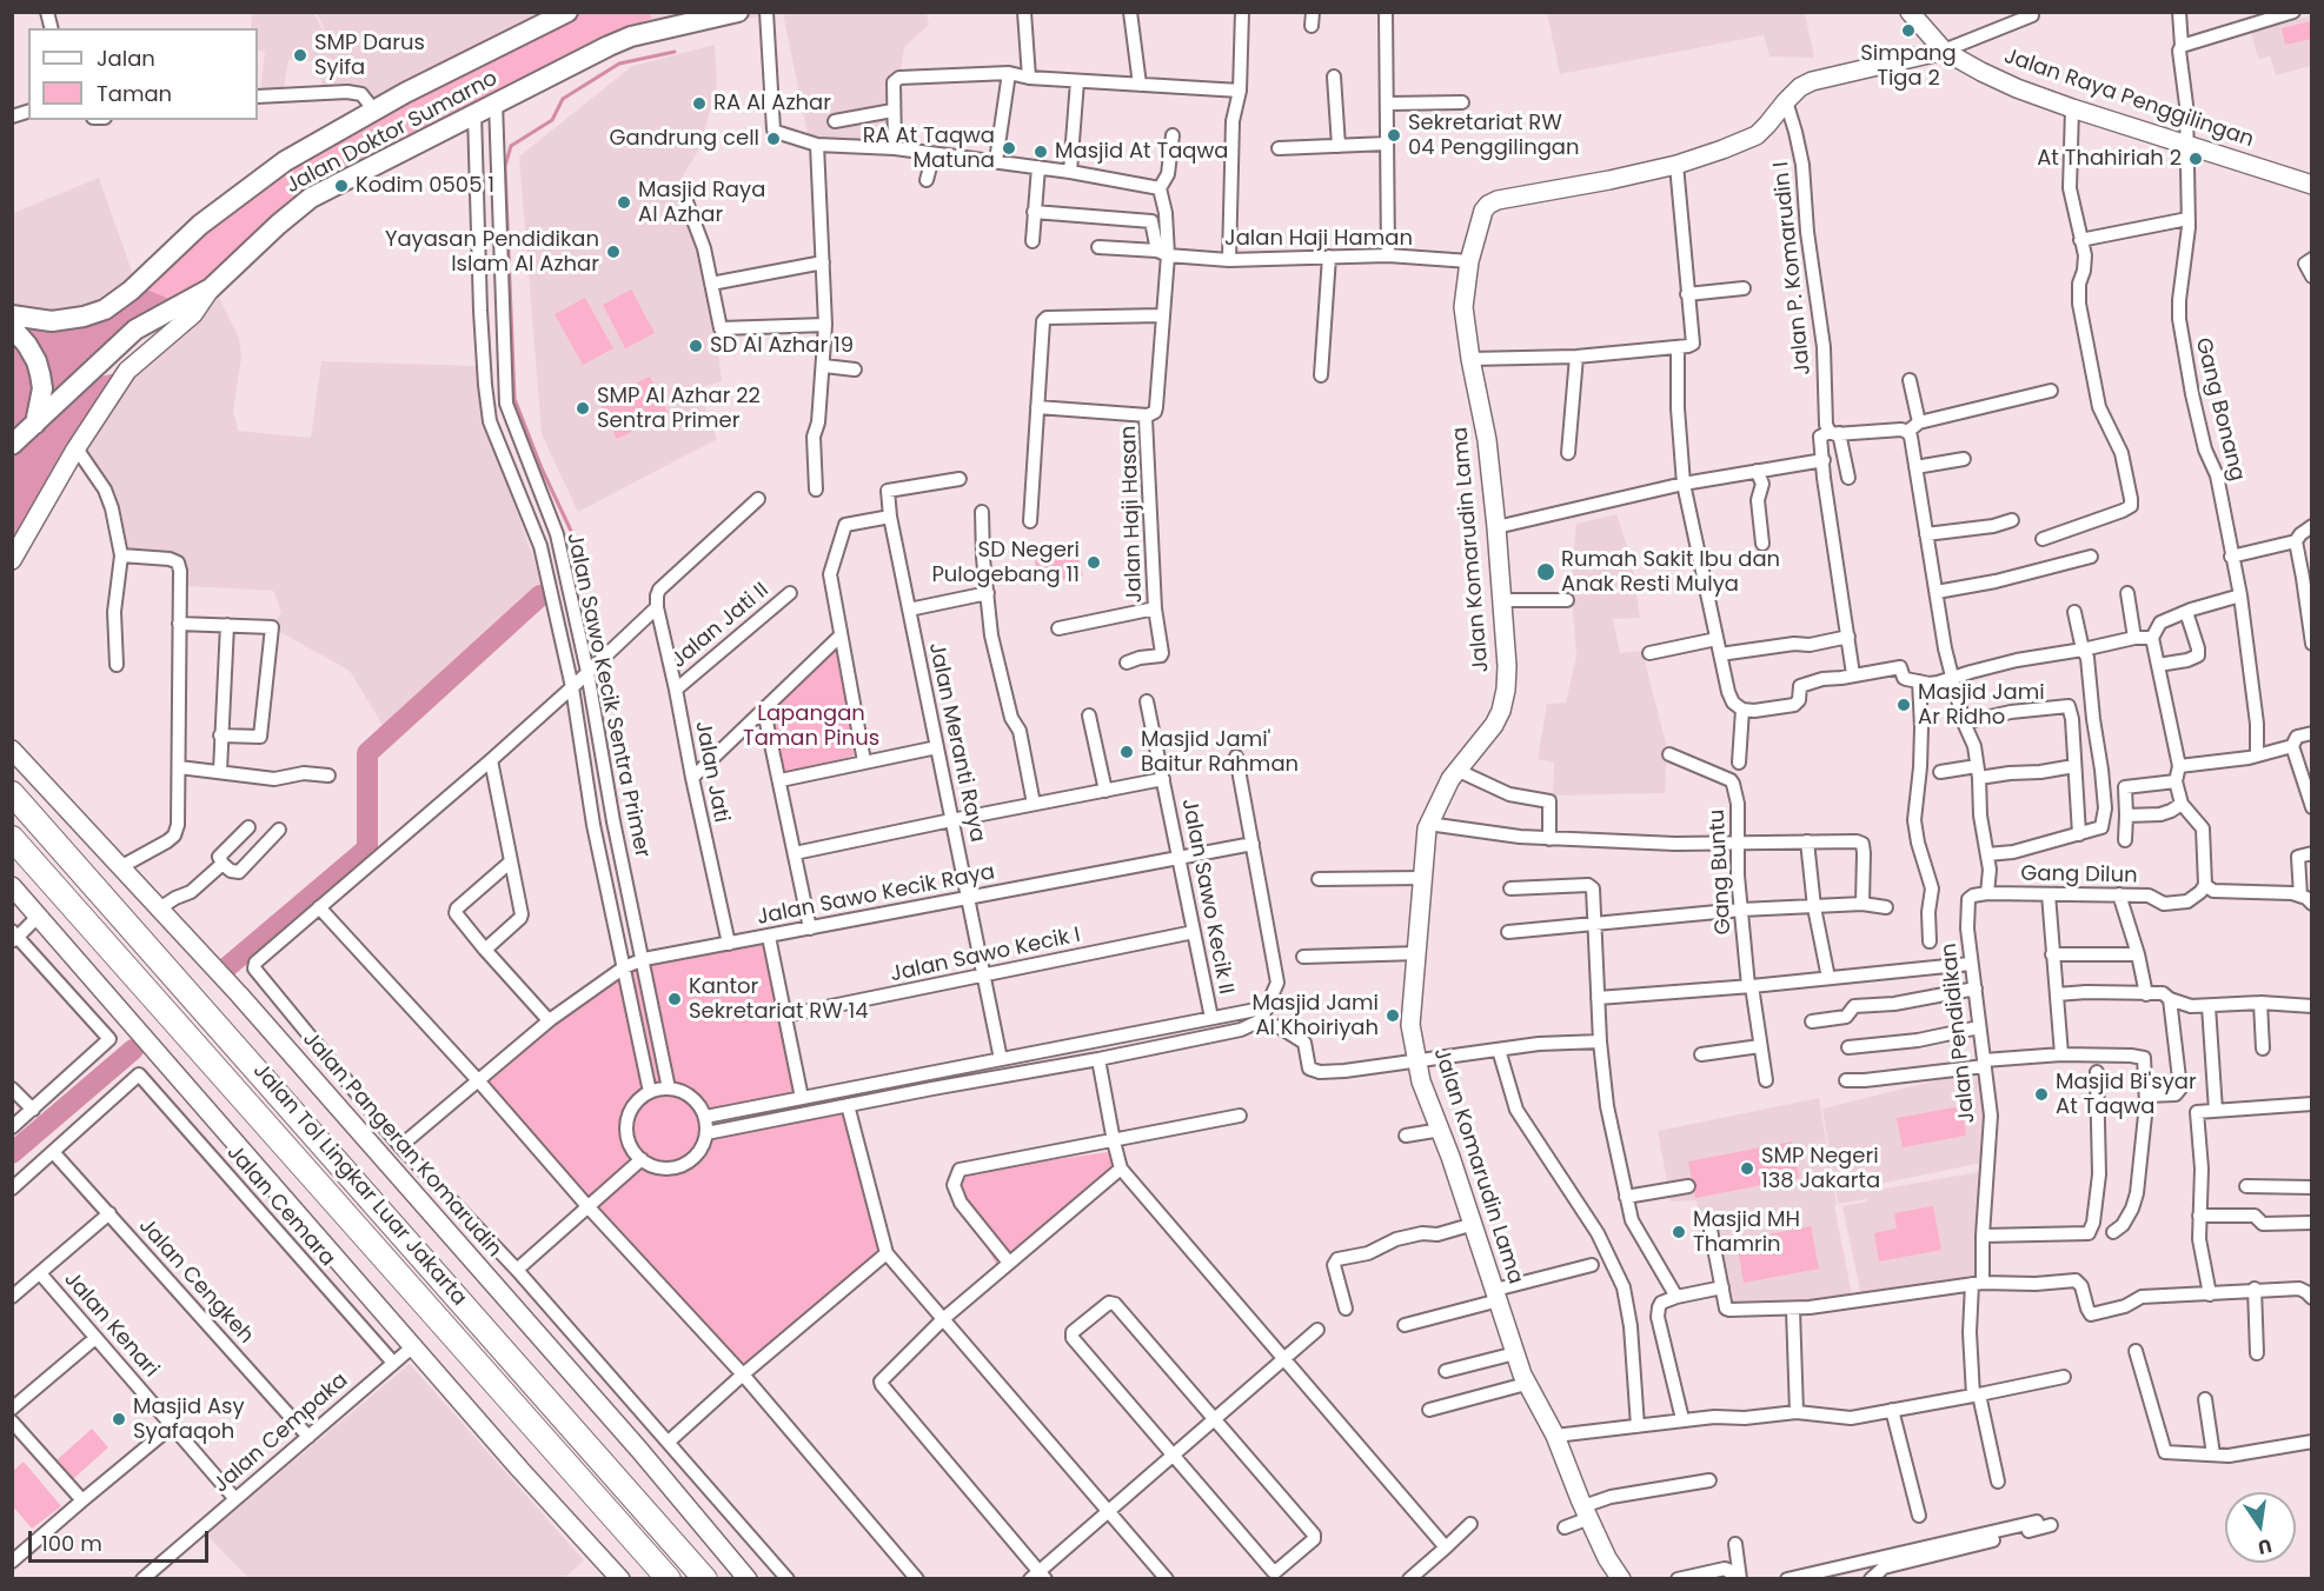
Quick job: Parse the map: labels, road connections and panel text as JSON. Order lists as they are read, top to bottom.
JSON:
{
  "streets": {
    "highway": ["Jalan Tol Lingkar Luar Jakarta"],
    "main road": ["Jalan Doktor Sumarno"],
    "street": [
      "Jalan Raya Penggilingan",
      "Jalan Haji Haman",
      "Jalan P. Komarudin I",
      "Gang Bonang",
      "Jalan Haji Hasan",
      "Jalan Komarudin Lama",
      "Jalan Jati II",
      "Jalan Sawo Kecik Sentra Primer",
      "Jalan Meranti Raya",
      "Jalan Jati",
      "Gang Buntu",
      "Gang Dilun",
      "Jalan Sawo Kecik Raya",
      "Jalan Sawo Kecik II",
      "Jalan Sawo Kecik I",
      "Jalan Pendidikan",
      "Jalan Pangeran Komarudin",
      "Jalan Cemara",
      "Jalan Cengkeh",
      "Jalan Kenari",
      "Jalan Cempaka"
    ]
  },
  "crossings": [
    ["Jalan Raya Penggilingan", "Gang Bonang"],
    ["Jalan Raya Penggilingan", "Jalan Komarudin Lama"],
    ["Jalan Doktor Sumarno", "Jalan Sawo Kecik Sentra Primer"],
    ["Jalan Haji Haman", "Jalan Haji Hasan"],
    ["Jalan Haji Haman", "Jalan Komarudin Lama"],
    ["Jalan P. Komarudin I", "Jalan Komarudin Lama"],
    ["Jalan Jati II", "Jalan Jati"],
    ["Jalan Sawo Kecik Sentra Primer", "Jalan Sawo Kecik Raya"],
    ["Jalan Meranti Raya", "Jalan Sawo Kecik Raya"],
    ["Jalan Meranti Raya", "Jalan Sawo Kecik I"],
    ["Jalan Jati", "Jalan Sawo Kecik Raya"],
    ["Gang Dilun", "Jalan Pendidikan"],
    ["Jalan Sawo Kecik Raya", "Jalan Sawo Kecik II"],
    ["Jalan Sawo Kecik II", "Jalan Sawo Kecik I"],
    ["Jalan Cemara", "Jalan Cengkeh"],
    ["Jalan Cemara", "Jalan Cempaka"],
    ["Jalan Cengkeh", "Jalan Cempaka"],
    ["Jalan Kenari", "Jalan Cempaka"]
  ],
  "parks": ["Lapangan Taman Pinus"],
  "places": [
    "Simpang Tiga 2",
    "SMP Darus Syifa",
    "RA Al Azhar",
    "Sekretariat RW 04 Penggilingan",
    "Gandrung cell",
    "RA At Taqwa Matuna",
    "Masjid At Taqwa",
    "At Thahiriah 2",
    "Kodim 0505 1",
    "Masjid Raya Al Azhar",
    "Yayasan Pendidikan Islam Al Azhar",
    "SD Al Azhar 19",
    "SMP Al Azhar 22 Sentra Primer",
    "SD Negeri Pulogebang 11",
    "Rumah Sakit Ibu dan Anak Resti Mulya",
    "Masjid Jami Ar Ridho",
    "Masjid Jami' Baitur Rahman",
    "Kantor Sekretariat RW 14",
    "Masjid Jami Al Khoiriyah",
    "Masjid Bi'syar At Taqwa",
    "SMP Negeri 138 Jakarta",
    "Masjid MH Thamrin",
    "Masjid Asy Syafaqoh"
  ],
  "legend": ["Jalan", "Taman"],
  "scale_bar": "100 m",
  "north": "bottom"
}
